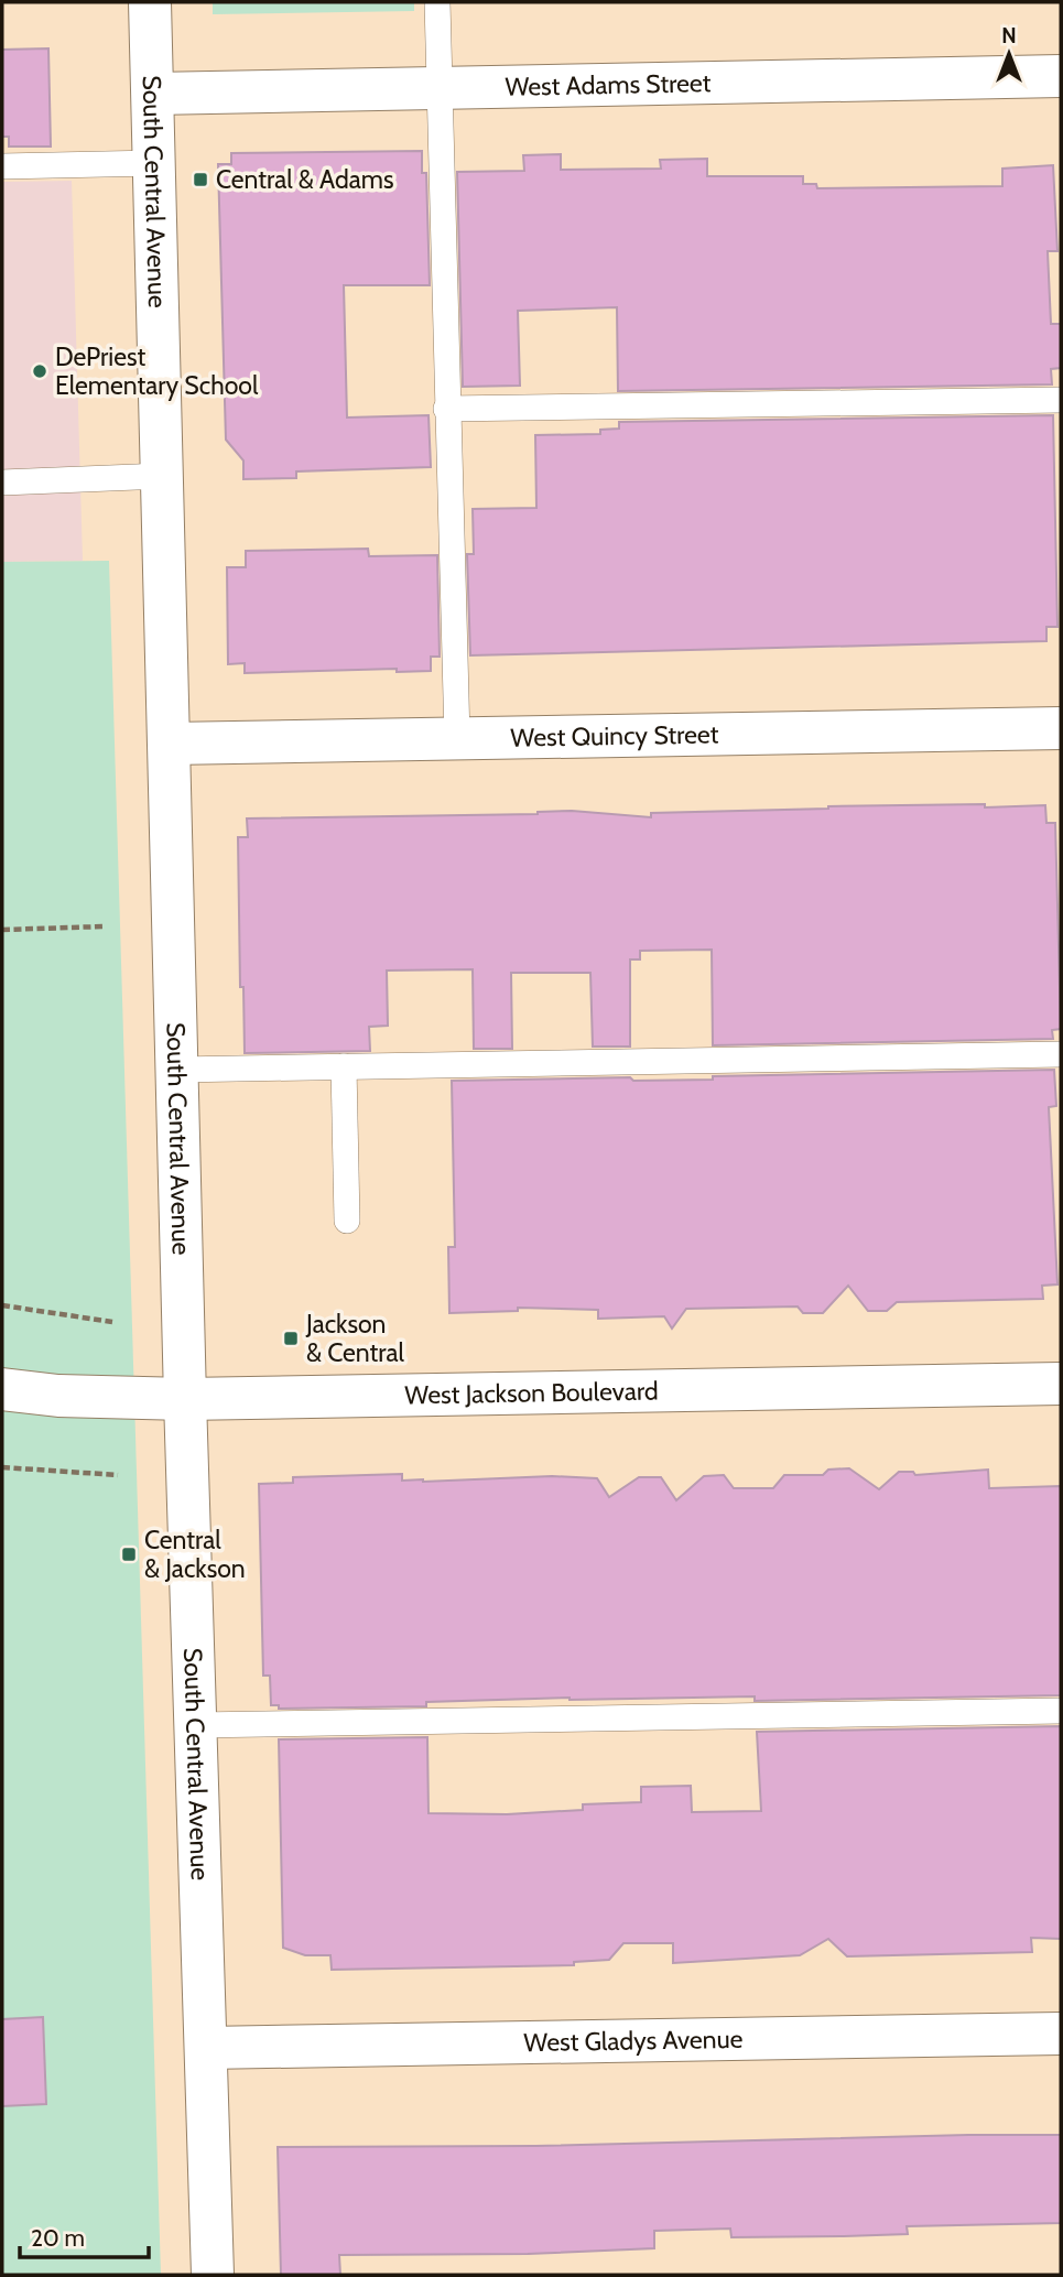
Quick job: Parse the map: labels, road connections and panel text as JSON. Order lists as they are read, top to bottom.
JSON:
{
  "streets": {
    "street": [
      "West Adams Street",
      "South Central Avenue",
      "West Quincy Street",
      "West Jackson Boulevard",
      "West Gladys Avenue"
    ]
  },
  "crossings": [
    ["West Adams Street", "South Central Avenue"],
    ["South Central Avenue", "West Quincy Street"],
    ["South Central Avenue", "West Jackson Boulevard"],
    ["South Central Avenue", "West Gladys Avenue"]
  ],
  "places": {
    "transit": ["Central & Adams", "Jackson & Central", "Central & Jackson"],
    "other": ["DePriest Elementary School"]
  },
  "scale_bar": "20 m",
  "north": "top"
}
